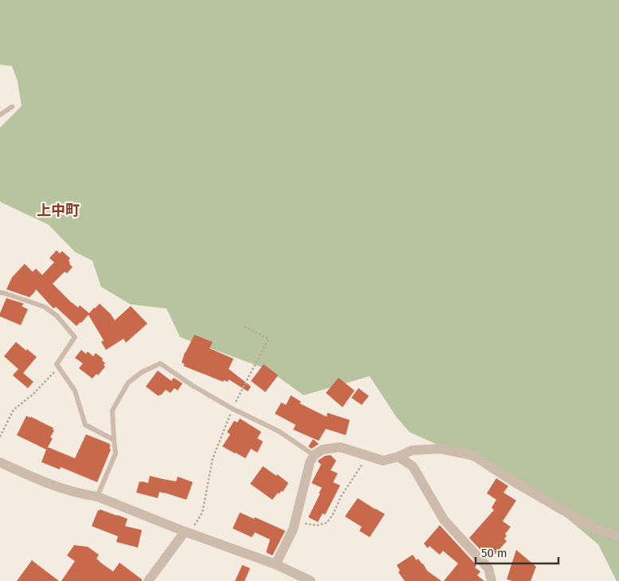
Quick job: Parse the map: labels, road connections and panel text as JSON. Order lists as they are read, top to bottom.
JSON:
{
  "districts": ["上中町"],
  "scale_bar": "50 m"
}
